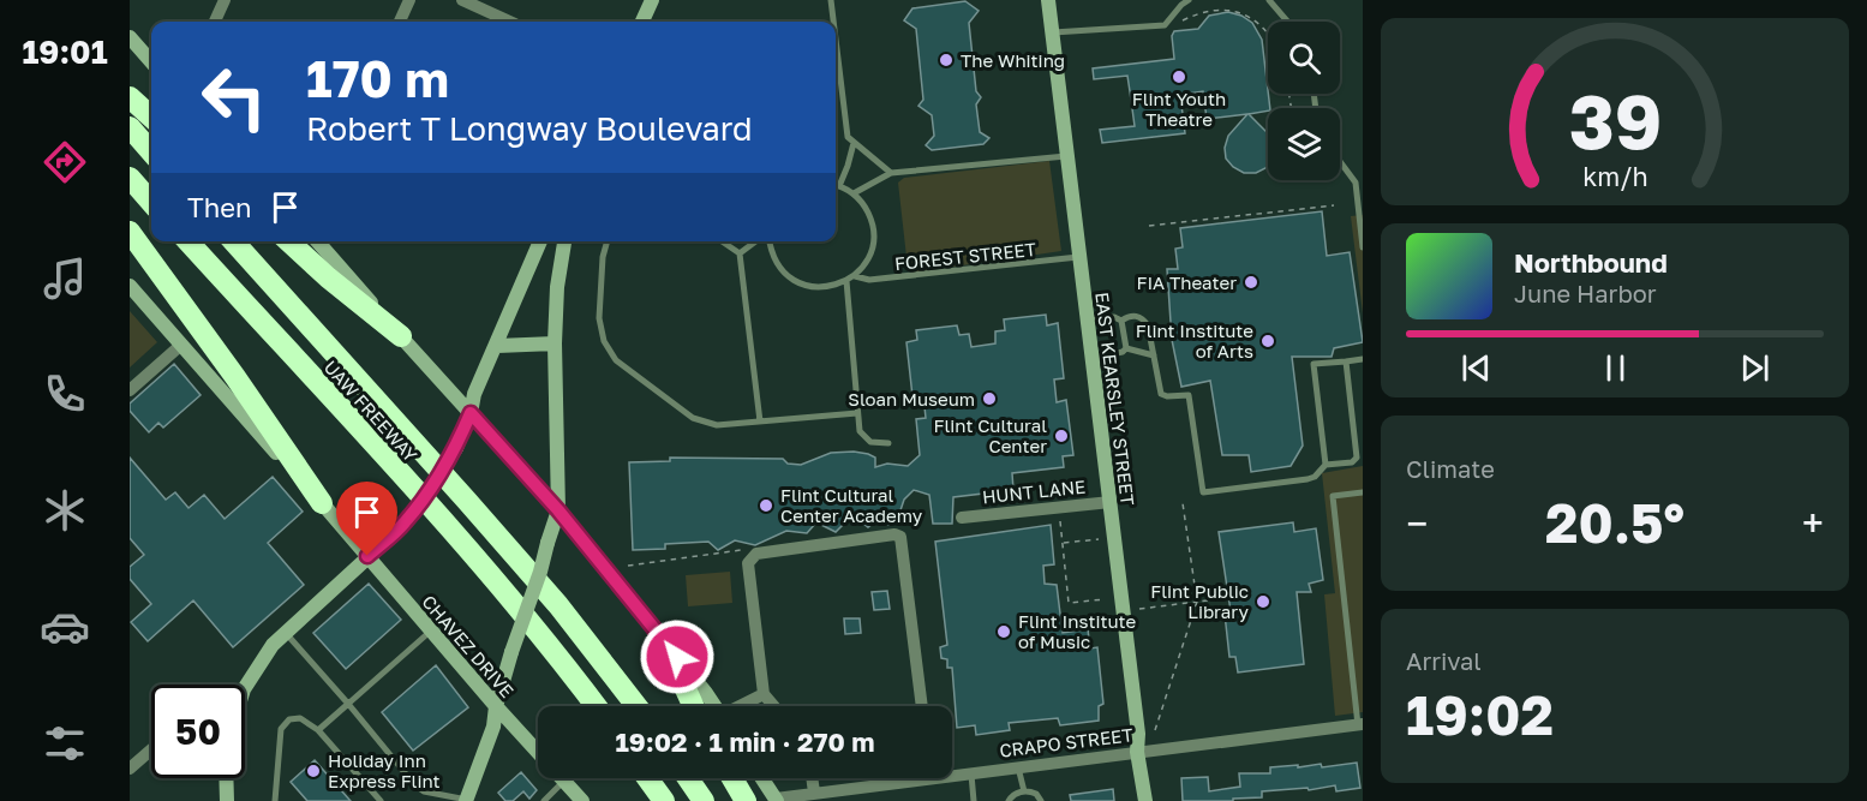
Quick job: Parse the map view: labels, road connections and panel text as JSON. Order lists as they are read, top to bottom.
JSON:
{
  "streets": {
    "highway": ["UAW FREEWAY"],
    "main road": ["EAST KEARSLEY STREET", "CHAVEZ DRIVE"],
    "street": ["HUNT LANE", "CRAPO STREET"],
    "lane": ["FOREST STREET"]
  },
  "crossings": [
    ["FOREST STREET", "EAST KEARSLEY STREET"],
    ["EAST KEARSLEY STREET", "HUNT LANE"],
    ["EAST KEARSLEY STREET", "CRAPO STREET"]
  ],
  "places": [
    "The Whiting",
    "Flint Youth Theatre",
    "FIA Theater",
    "Flint Institute of Arts",
    "Sloan Museum",
    "Flint Cultural Center",
    "Flint Cultural Center Academy",
    "Flint Public Library",
    "Flint Institute of Music",
    "Holiday Inn Express Flint"
  ],
  "page": {
    "tabs": "19:01",
    "turn": ["170 m", "Robert T Longway Boulevard"],
    "then": "Then",
    "song": ["Northbound", "June Harbor"],
    "tile": [
      "Climate",
      ["Arrival", "19:02"]
    ],
    "heat": ["−", "20.5°", "+"],
    "limit": "50",
    "trip": "19:02 · 1 min · 270 m",
    "gauge": ["39", "km/h"]
  }
}
